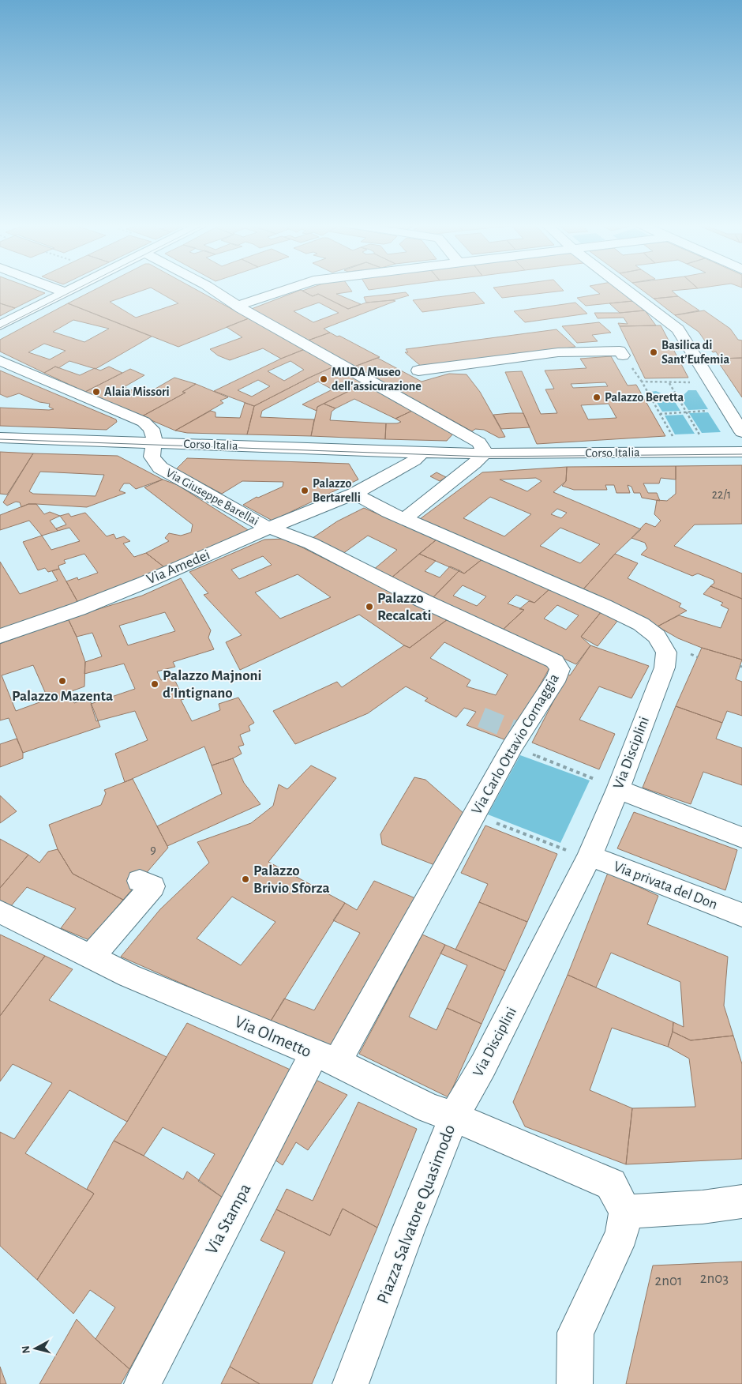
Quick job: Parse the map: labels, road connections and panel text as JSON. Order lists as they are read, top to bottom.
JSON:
{
  "streets": {
    "street": [
      "Corso Italia",
      "Via Giuseppe Barellai",
      "Via Amedei",
      "Via Carlo Ottavio Cornaggia",
      "Via Disciplini",
      "Via privata del Don",
      "Via Olmetto",
      "Piazza Salvatore Quasimodo",
      "Via Stampa"
    ]
  },
  "crossings": [
    ["Corso Italia", "Via Giuseppe Barellai"],
    ["Corso Italia", "Via Amedei"],
    ["Via Giuseppe Barellai", "Via Amedei"],
    ["Via Giuseppe Barellai", "Via Carlo Ottavio Cornaggia"],
    ["Via Amedei", "Via Carlo Ottavio Cornaggia"],
    ["Via Amedei", "Via Disciplini"],
    ["Via Carlo Ottavio Cornaggia", "Via Olmetto"],
    ["Via Carlo Ottavio Cornaggia", "Via Stampa"],
    ["Via Disciplini", "Via privata del Don"],
    ["Via Disciplini", "Via Olmetto"],
    ["Via Disciplini", "Piazza Salvatore Quasimodo"],
    ["Via Olmetto", "Piazza Salvatore Quasimodo"],
    ["Via Olmetto", "Via Stampa"]
  ],
  "places": [
    "Basilica di Sant’Eufemia",
    "MUDA Museo dell'assicurazione",
    "Alaia Missori",
    "Palazzo Beretta",
    "Palazzo Bertarelli",
    "Palazzo Recalcati",
    "Palazzo Mazenta",
    "Palazzo Majnoni d'Intignano",
    "Palazzo Brivio Sforza"
  ],
  "house_numbers": [
    "22/1",
    "9",
    "2n03",
    "2n01"
  ],
  "north": "left"
}
